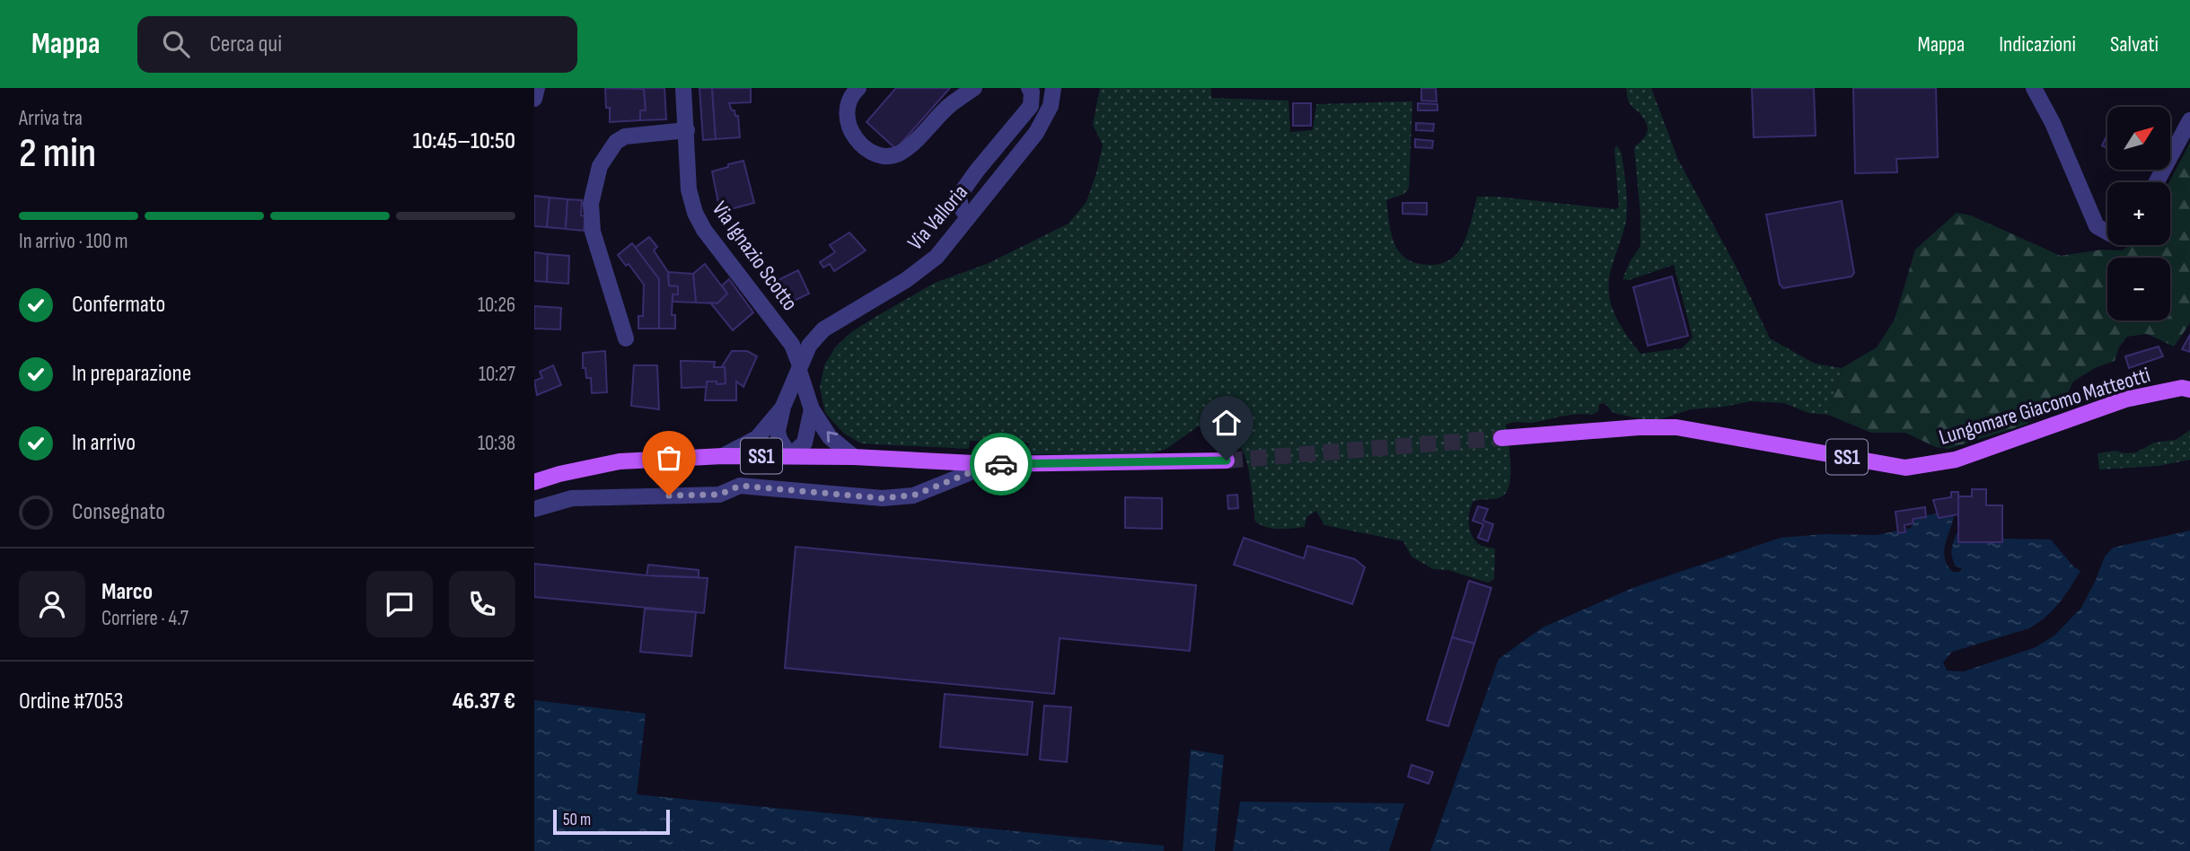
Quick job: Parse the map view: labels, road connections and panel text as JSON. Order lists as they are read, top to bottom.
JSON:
{
  "streets": {
    "main road": ["Lungomare Giacomo Matteotti", "SS1"],
    "street": ["Via Valloria", "Via Ignazio Scotto"]
  },
  "crossings": [
    ["Via Valloria", "Via Ignazio Scotto"],
    ["Via Ignazio Scotto", "SS1"]
  ],
  "scale_bar": "50 m",
  "north": "top right",
  "page": {
    "header": "Mappa",
    "search": "Cerca qui",
    "nav": ["Mappa", "Indicazioni", "Salvati"],
    "heading": ["2 min", "Arriva tra", "10:45–10:50"],
    "panel": [
      "Marco",
      "Corriere · 4.7",
      "Ordine #7053",
      "46.37 €"
    ],
    "map_buttons": ["+", "−"],
    "bar": "In arrivo · 100 m",
    "list": [
      ["Confermato", "10:26"],
      ["In preparazione", "10:27"],
      ["In arrivo", "10:38"],
      "Consegnato"
    ],
    "scale": "50 m"
  }
}
